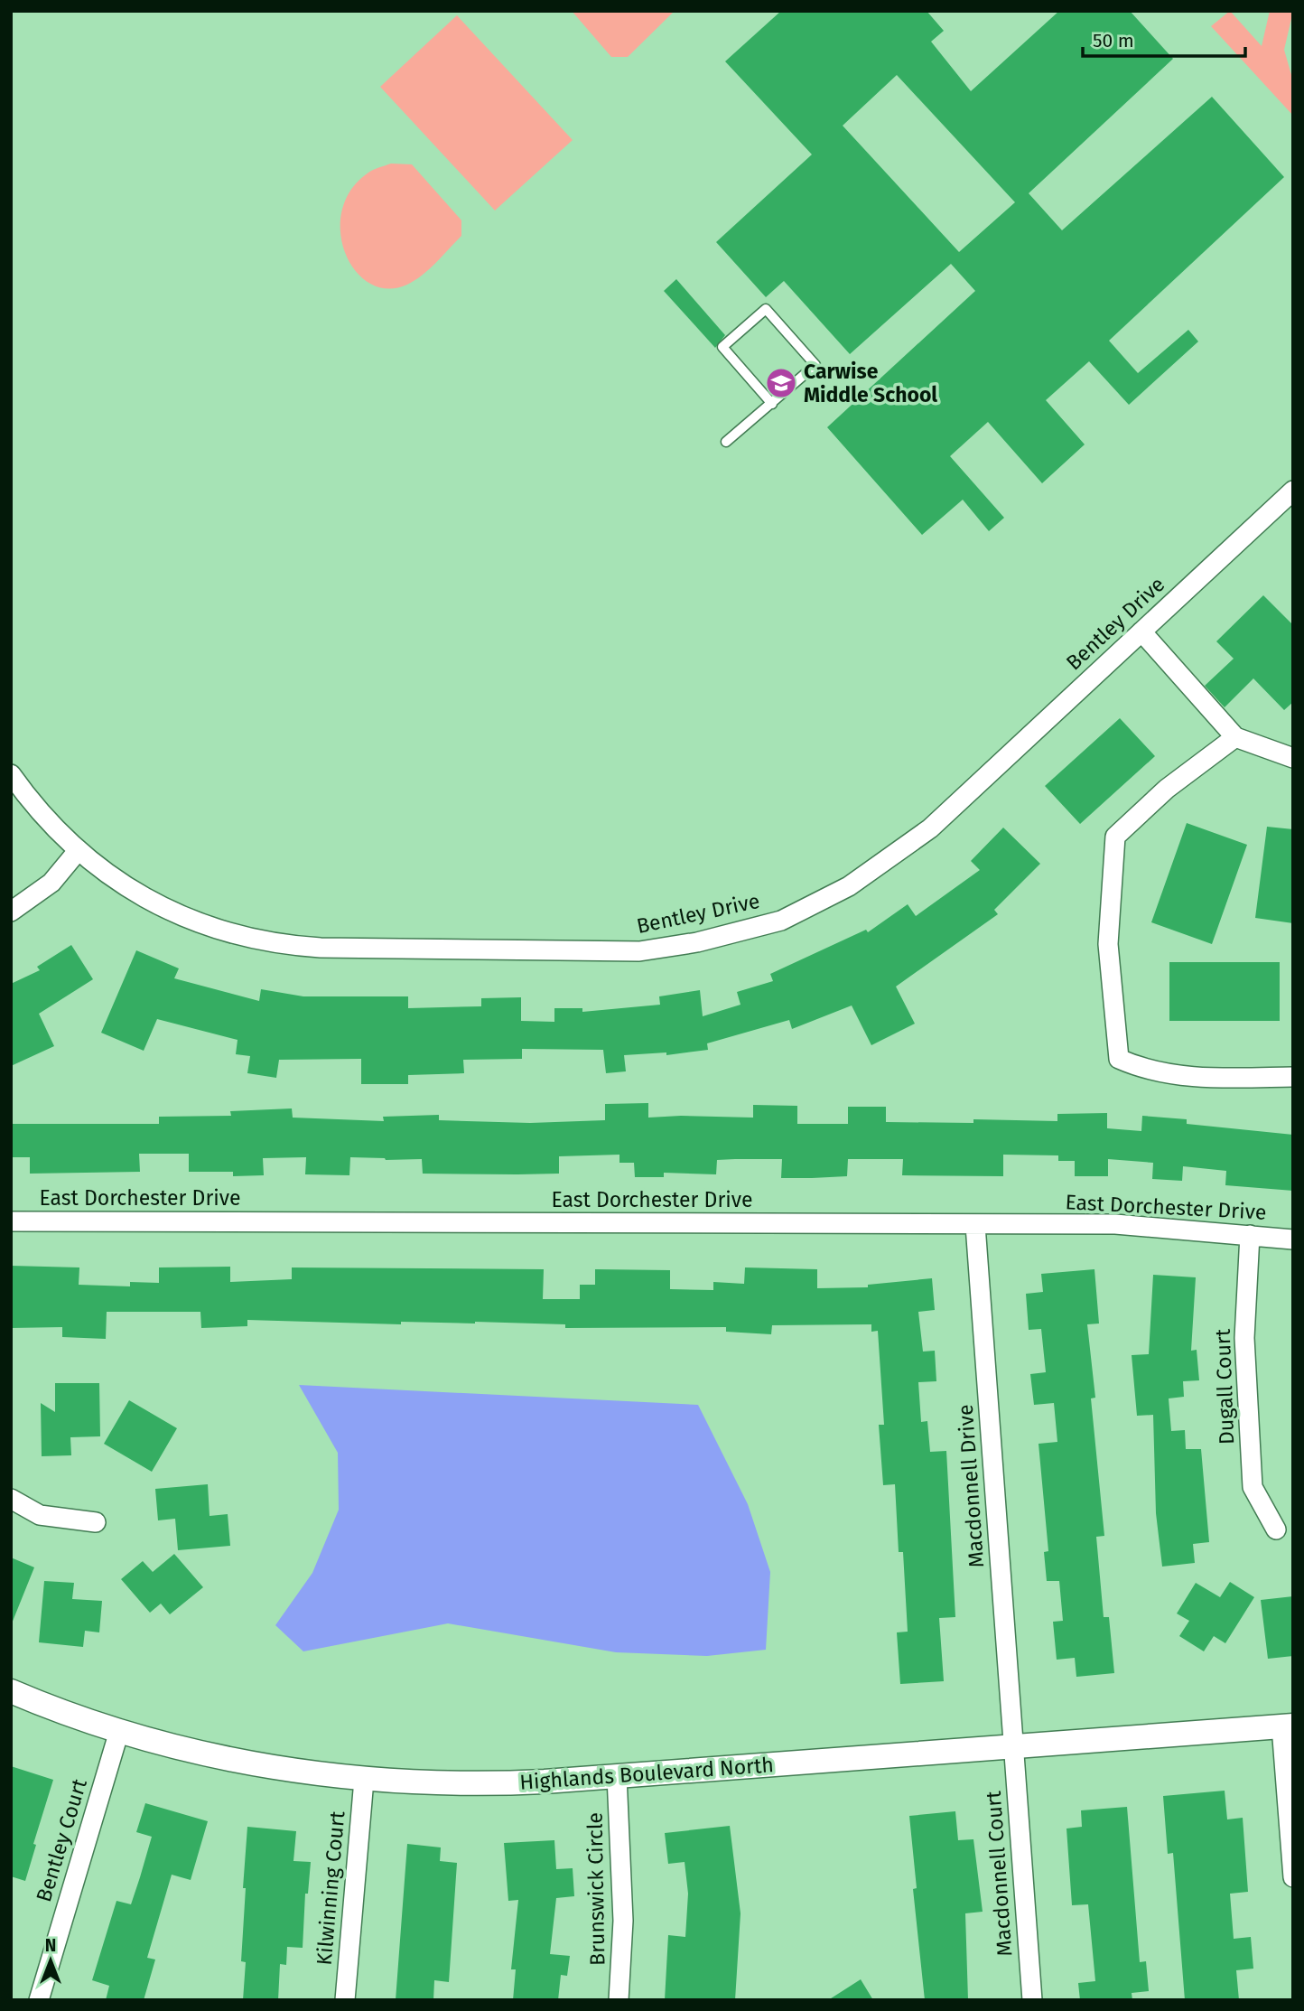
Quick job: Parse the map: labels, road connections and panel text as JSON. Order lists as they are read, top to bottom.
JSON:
{
  "streets": {
    "street": [
      "Bentley Drive",
      "East Dorchester Drive",
      "Dugall Court",
      "Macdonnell Drive",
      "Highlands Boulevard North",
      "Bentley Court",
      "Macdonnell Court",
      "Kilwinning Court",
      "Brunswick Circle"
    ]
  },
  "crossings": [
    ["East Dorchester Drive", "Dugall Court"],
    ["East Dorchester Drive", "Macdonnell Drive"],
    ["Macdonnell Drive", "Highlands Boulevard North"],
    ["Macdonnell Drive", "Macdonnell Court"],
    ["Highlands Boulevard North", "Bentley Court"],
    ["Highlands Boulevard North", "Macdonnell Court"],
    ["Highlands Boulevard North", "Kilwinning Court"],
    ["Highlands Boulevard North", "Brunswick Circle"]
  ],
  "places": {
    "school or university": ["Carwise Middle School"]
  },
  "scale_bar": "50 m",
  "north": "top"
}
